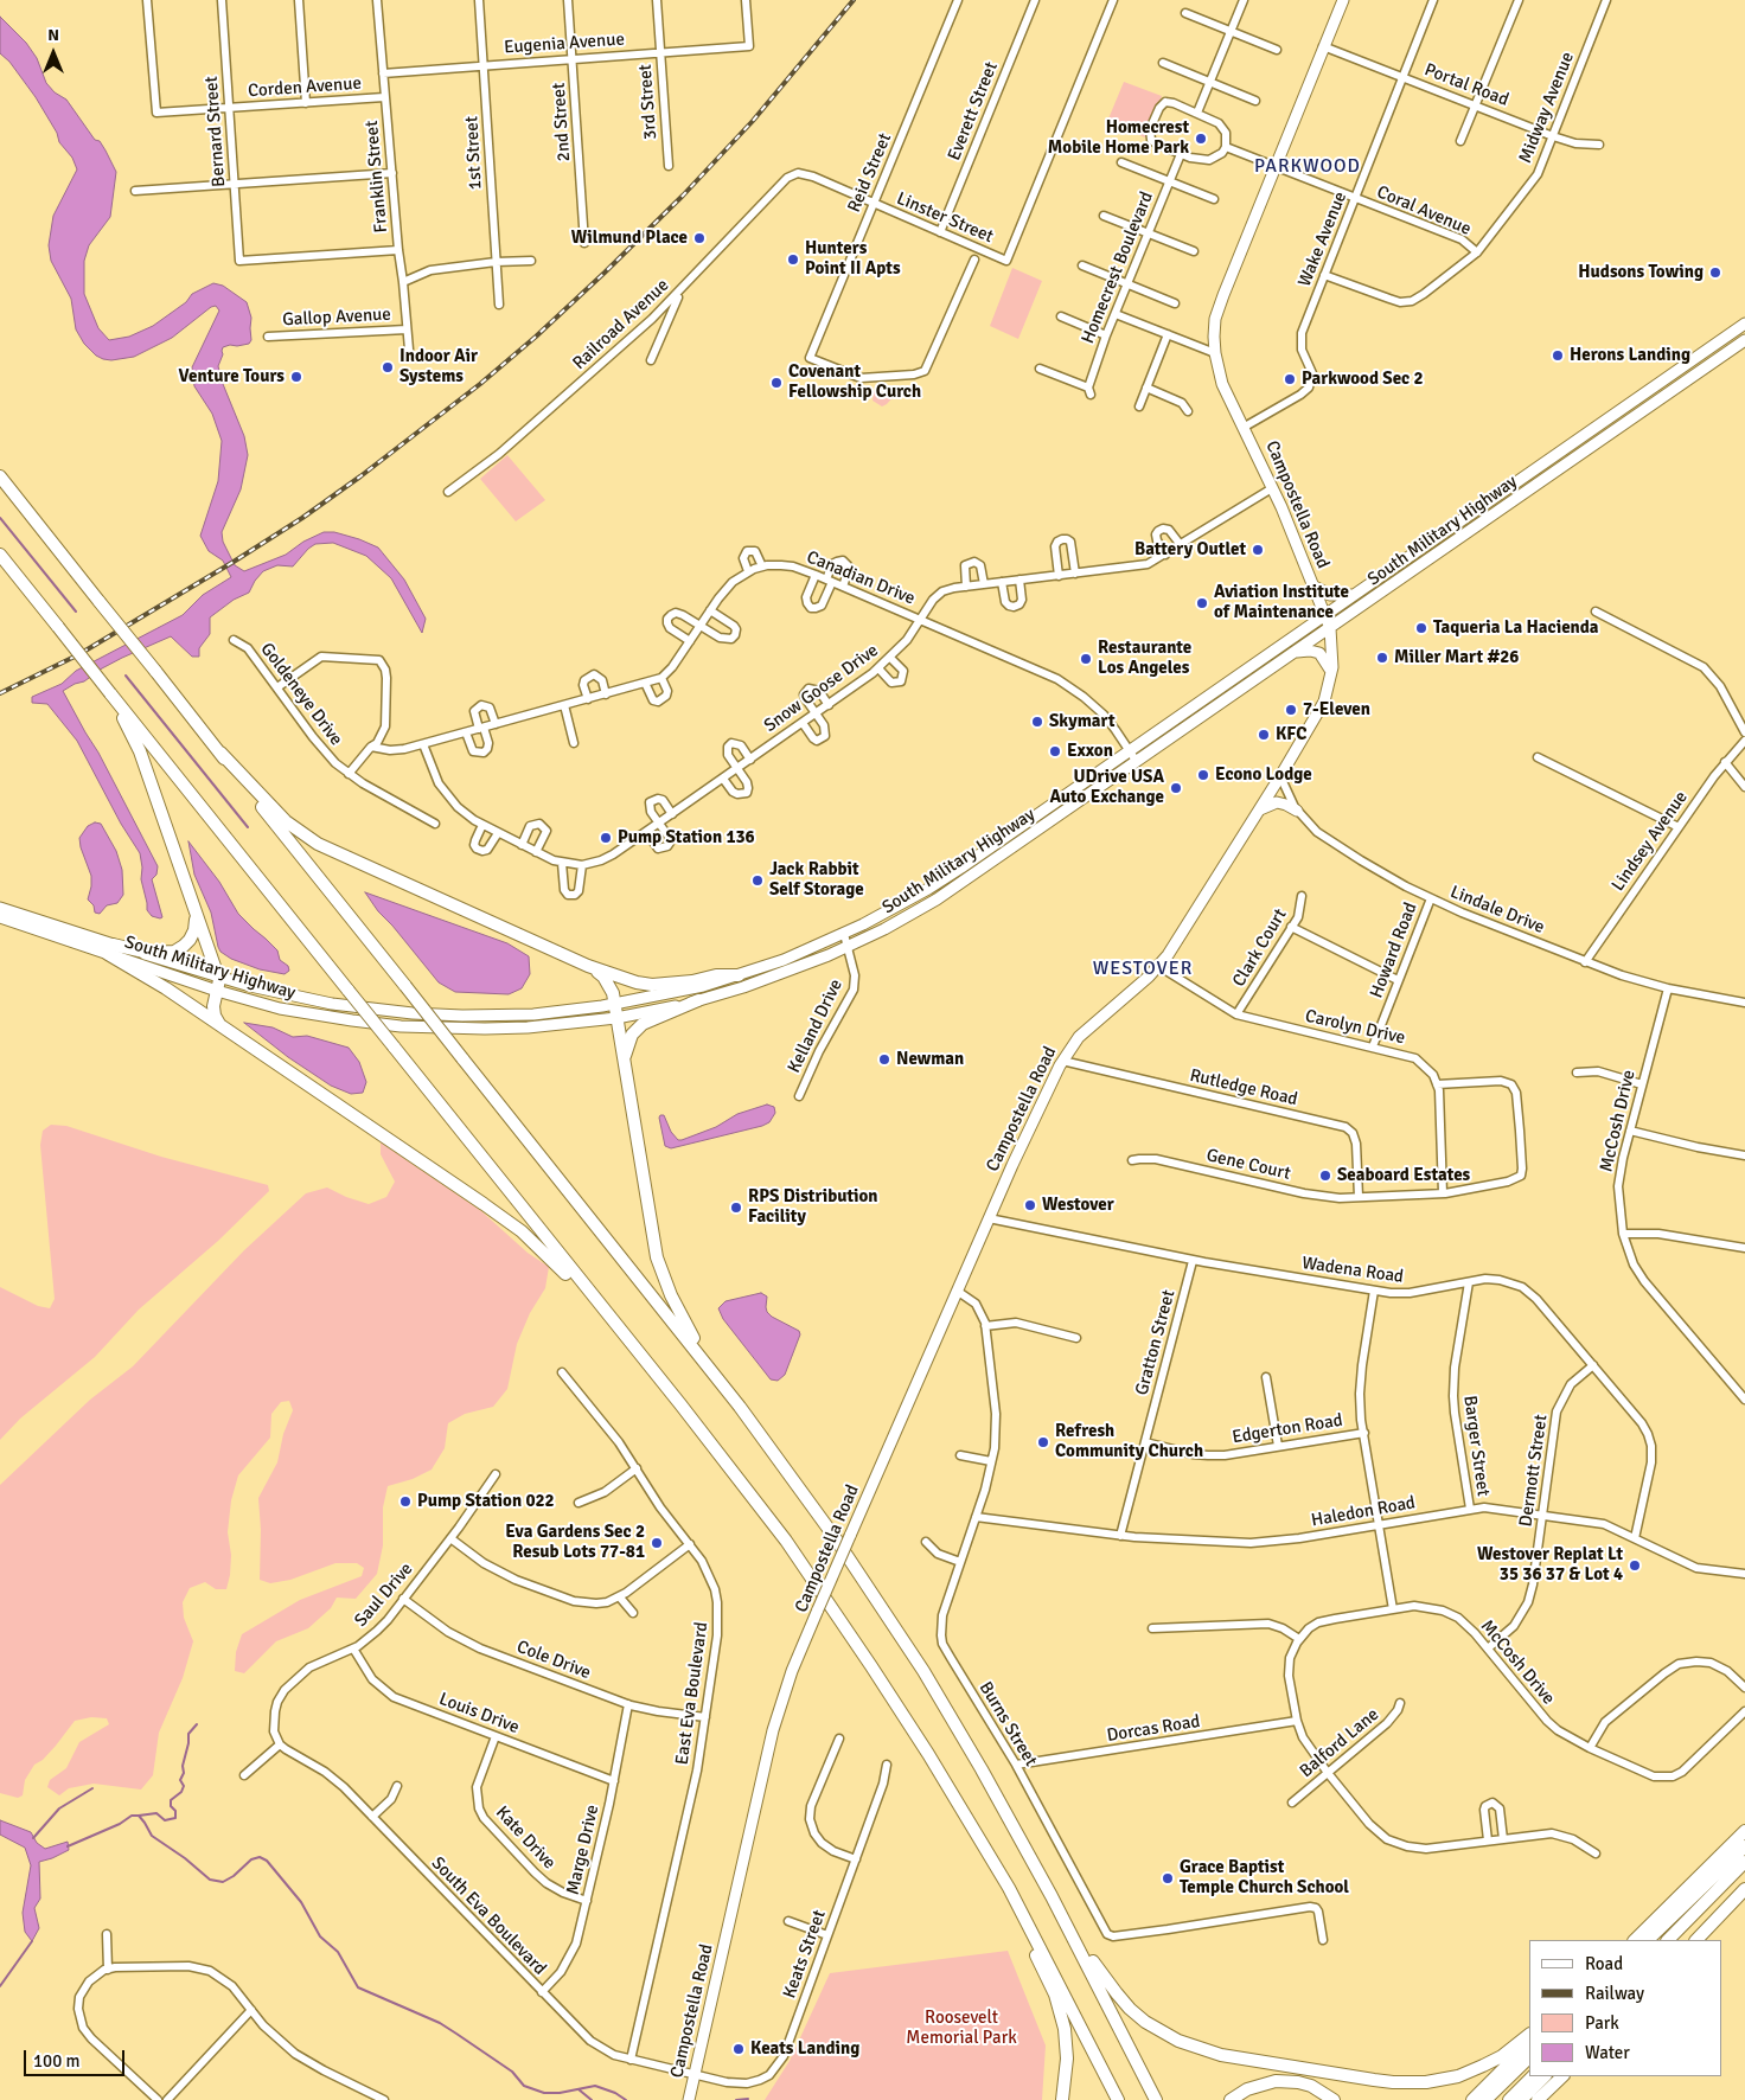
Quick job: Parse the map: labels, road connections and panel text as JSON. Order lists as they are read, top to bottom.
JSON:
{
  "streets": {
    "main road": ["Campostella Road", "South Military Highway"],
    "street": [
      "Eugenia Avenue",
      "Portal Road",
      "Corden Avenue",
      "3rd Street",
      "Midway Avenue",
      "Everett Street",
      "2nd Street",
      "Bernard Street",
      "1st Street",
      "Reid Street",
      "Franklin Street",
      "Coral Avenue",
      "Linster Street",
      "Wake Avenue",
      "Homecrest Boulevard",
      "Gallop Avenue",
      "Railroad Avenue",
      "Canadian Drive",
      "Snow Goose Drive",
      "Goldeneye Drive",
      "Lindsey Avenue",
      "Lindale Drive",
      "Clark Court",
      "Howard Road",
      "Kelland Drive",
      "Carolyn Drive",
      "Rutledge Road",
      "McCosh Drive",
      "Gene Court",
      "Wadena Road",
      "Gratton Street",
      "Edgerton Road",
      "Barger Street",
      "Dermott Street",
      "Haledon Road",
      "Saul Drive",
      "Cole Drive",
      "East Eva Boulevard",
      "Louis Drive",
      "Burns Street",
      "Dorcas Road",
      "Balford Lane",
      "Kate Drive",
      "Marge Drive",
      "South Eva Boulevard",
      "Keats Street"
    ]
  },
  "crossings": [
    ["Eugenia Avenue", "3rd Street"],
    ["Eugenia Avenue", "2nd Street"],
    ["Eugenia Avenue", "1st Street"],
    ["Eugenia Avenue", "Franklin Street"],
    ["Portal Road", "Midway Avenue"],
    ["Portal Road", "Wake Avenue"],
    ["Portal Road", "Campostella Road"],
    ["Corden Avenue", "Bernard Street"],
    ["Corden Avenue", "Franklin Street"],
    ["Midway Avenue", "Coral Avenue"],
    ["Midway Avenue", "Wake Avenue"],
    ["Everett Street", "Linster Street"],
    ["Bernard Street", "Franklin Street"],
    ["Reid Street", "Linster Street"],
    ["Franklin Street", "Gallop Avenue"],
    ["Coral Avenue", "Wake Avenue"],
    ["Coral Avenue", "Campostella Road"],
    ["Linster Street", "Railroad Avenue"],
    ["Wake Avenue", "Campostella Road"],
    ["Campostella Road", "South Military Highway"],
    ["Campostella Road", "Snow Goose Drive"],
    ["Campostella Road", "Lindale Drive"],
    ["Campostella Road", "Carolyn Drive"],
    ["Campostella Road", "Rutledge Road"],
    ["Campostella Road", "Wadena Road"],
    ["Campostella Road", "Burns Street"],
    ["Campostella Road", "South Eva Boulevard"],
    ["Campostella Road", "Keats Street"],
    ["South Military Highway", "Canadian Drive"],
    ["South Military Highway", "Kelland Drive"],
    ["Canadian Drive", "Snow Goose Drive"],
    ["Lindsey Avenue", "Lindale Drive"],
    ["Lindale Drive", "Howard Road"],
    ["Lindale Drive", "McCosh Drive"],
    ["Clark Court", "Carolyn Drive"],
    ["Howard Road", "Carolyn Drive"],
    ["Carolyn Drive", "Gene Court"],
    ["Rutledge Road", "Gene Court"],
    ["McCosh Drive", "Dermott Street"],
    ["McCosh Drive", "Dorcas Road"],
    ["McCosh Drive", "Balford Lane"],
    ["Wadena Road", "Gratton Street"],
    ["Wadena Road", "Barger Street"],
    ["Wadena Road", "Dermott Street"],
    ["Wadena Road", "Haledon Road"],
    ["Gratton Street", "Edgerton Road"],
    ["Gratton Street", "Haledon Road"],
    ["Barger Street", "Haledon Road"],
    ["Dermott Street", "Haledon Road"],
    ["Haledon Road", "Burns Street"],
    ["Saul Drive", "Cole Drive"],
    ["Saul Drive", "Louis Drive"],
    ["Saul Drive", "South Eva Boulevard"],
    ["Cole Drive", "East Eva Boulevard"],
    ["Cole Drive", "Marge Drive"],
    ["East Eva Boulevard", "South Eva Boulevard"],
    ["Louis Drive", "Kate Drive"],
    ["Louis Drive", "Marge Drive"],
    ["Burns Street", "Dorcas Road"],
    ["Kate Drive", "Marge Drive"],
    ["Marge Drive", "South Eva Boulevard"],
    ["South Eva Boulevard", "Keats Street"]
  ],
  "districts": ["PARKWOOD", "WESTOVER"],
  "parks": ["Roosevelt Memorial Park"],
  "places": [
    "Homecrest Mobile Home Park",
    "Wilmund Place",
    "Hunters Point II Apts",
    "Hudsons Towing",
    "Herons Landing",
    "Indoor Air Systems",
    "Venture Tours",
    "Parkwood Sec 2",
    "Covenant Fellowship Curch",
    "Battery Outlet",
    "Aviation Institute of Maintenance",
    "Taqueria La Hacienda",
    "Miller Mart #26",
    "Restaurante Los Angeles",
    "7-Eleven",
    "Skymart",
    "KFC",
    "Exxon",
    "Econo Lodge",
    "UDrive USA Auto Exchange",
    "Pump Station 136",
    "Jack Rabbit Self Storage",
    "Newman",
    "Seaboard Estates",
    "Westover",
    "RPS Distribution Facility",
    "Refresh Community Church",
    "Pump Station 022",
    "Eva Gardens Sec 2 Resub Lots 77-81",
    "Westover Replat Lt 35 36 37 & Lot 4",
    "Grace Baptist Temple Church School",
    "Keats Landing"
  ],
  "legend": [
    "Road",
    "Railway",
    "Park",
    "Water"
  ],
  "scale_bar": "100 m",
  "north": "top"
}
